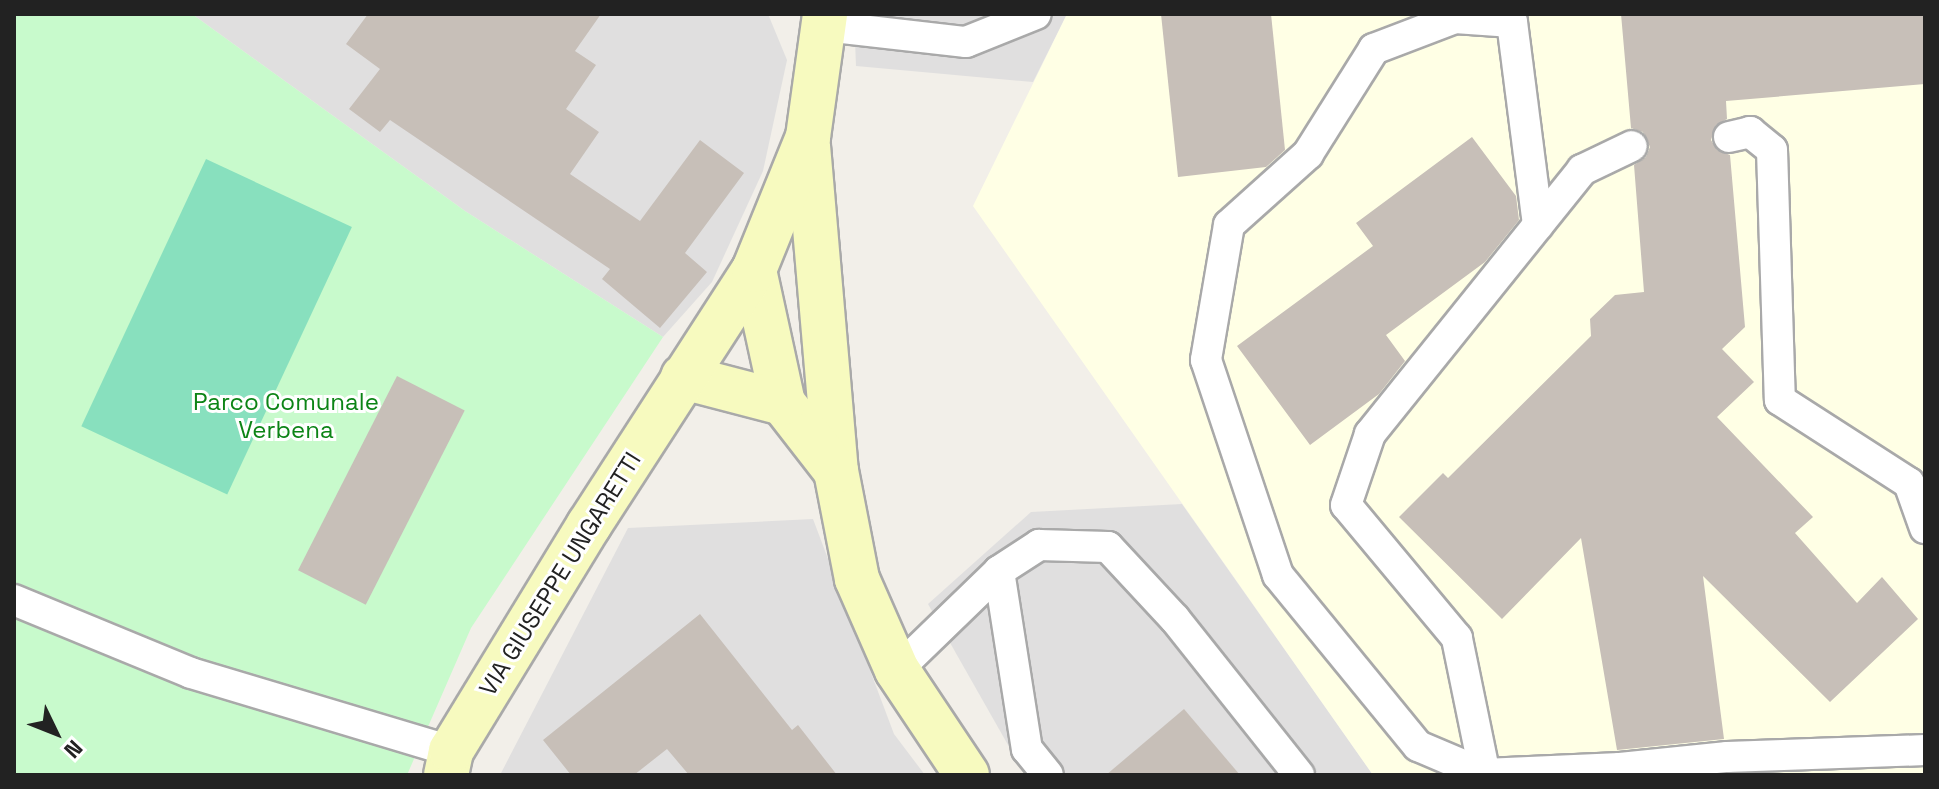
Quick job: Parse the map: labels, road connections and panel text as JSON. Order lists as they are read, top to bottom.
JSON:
{
  "streets": {
    "street": ["VIA GIUSEPPE UNGARETTI"]
  },
  "parks": ["Parco Comunale Verbena"],
  "north": "bottom right"
}
